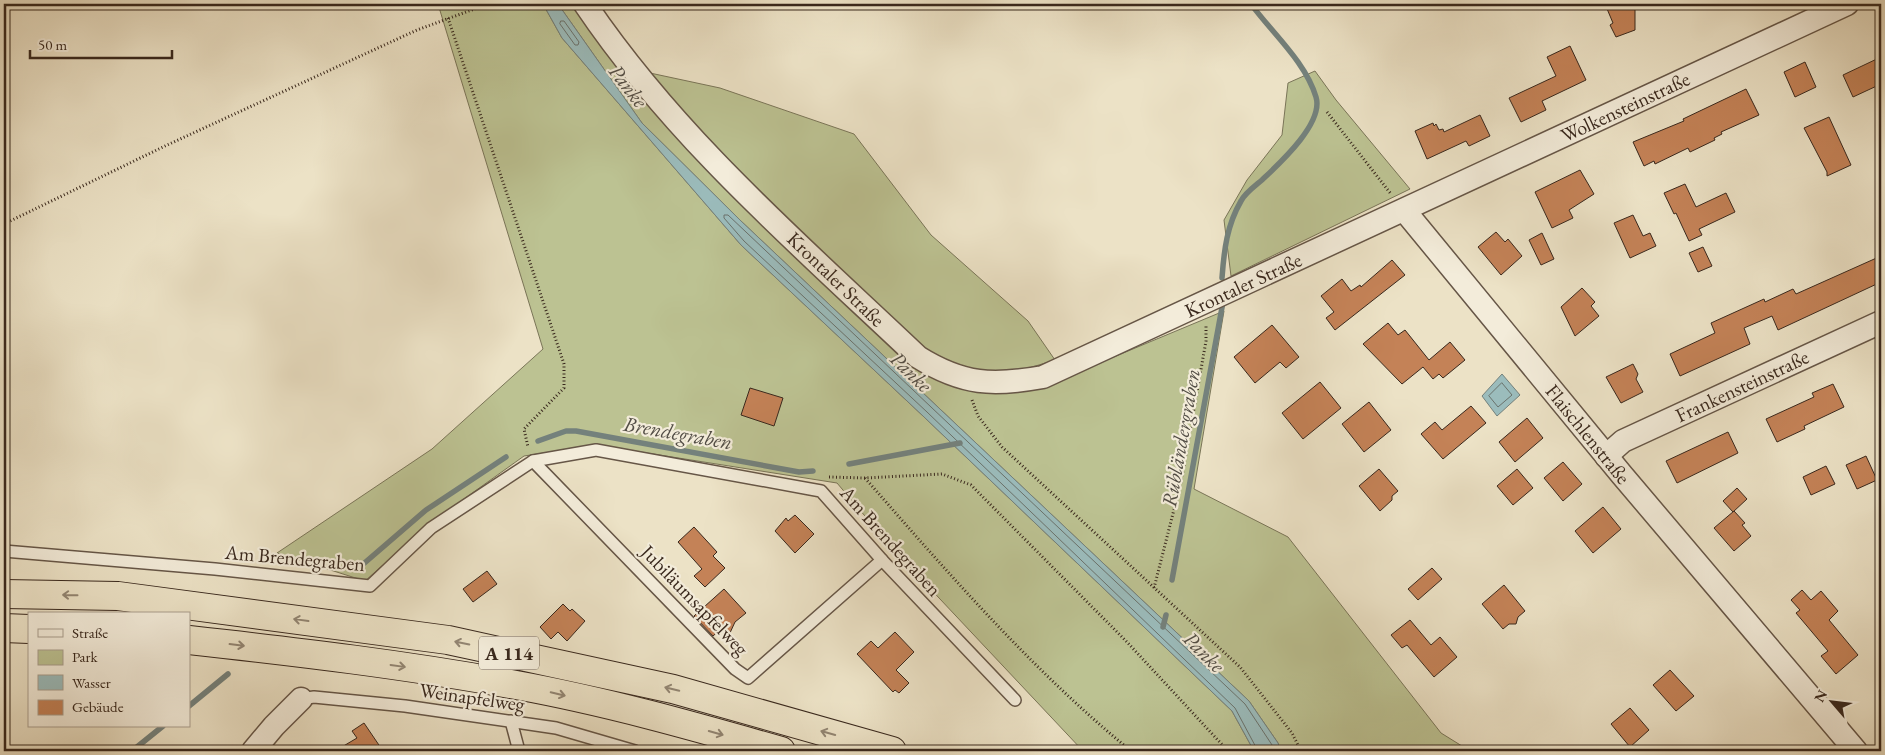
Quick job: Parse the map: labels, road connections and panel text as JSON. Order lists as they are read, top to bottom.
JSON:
{
  "streets": {
    "highway": ["A 114"],
    "street": [
      "Wolkensteinstraße",
      "Krontaler Straße",
      "Frankensteinstraße",
      "Flaischlenstraße"
    ],
    "lane": ["Am Brendegraben", "Jubiläumsapfelweg", "Weinapfelweg"]
  },
  "crossings": [
    ["Wolkensteinstraße", "Krontaler Straße"],
    ["Wolkensteinstraße", "Flaischlenstraße"],
    ["Krontaler Straße", "Flaischlenstraße"],
    ["Frankensteinstraße", "Flaischlenstraße"],
    ["Am Brendegraben", "Jubiläumsapfelweg"]
  ],
  "water": ["Panke", "Brendegraben", "Rübländergraben"],
  "legend": [
    "Straße",
    "Park",
    "Wasser",
    "Gebäude"
  ],
  "scale_bar": "50 m",
  "north": "top left"
}
